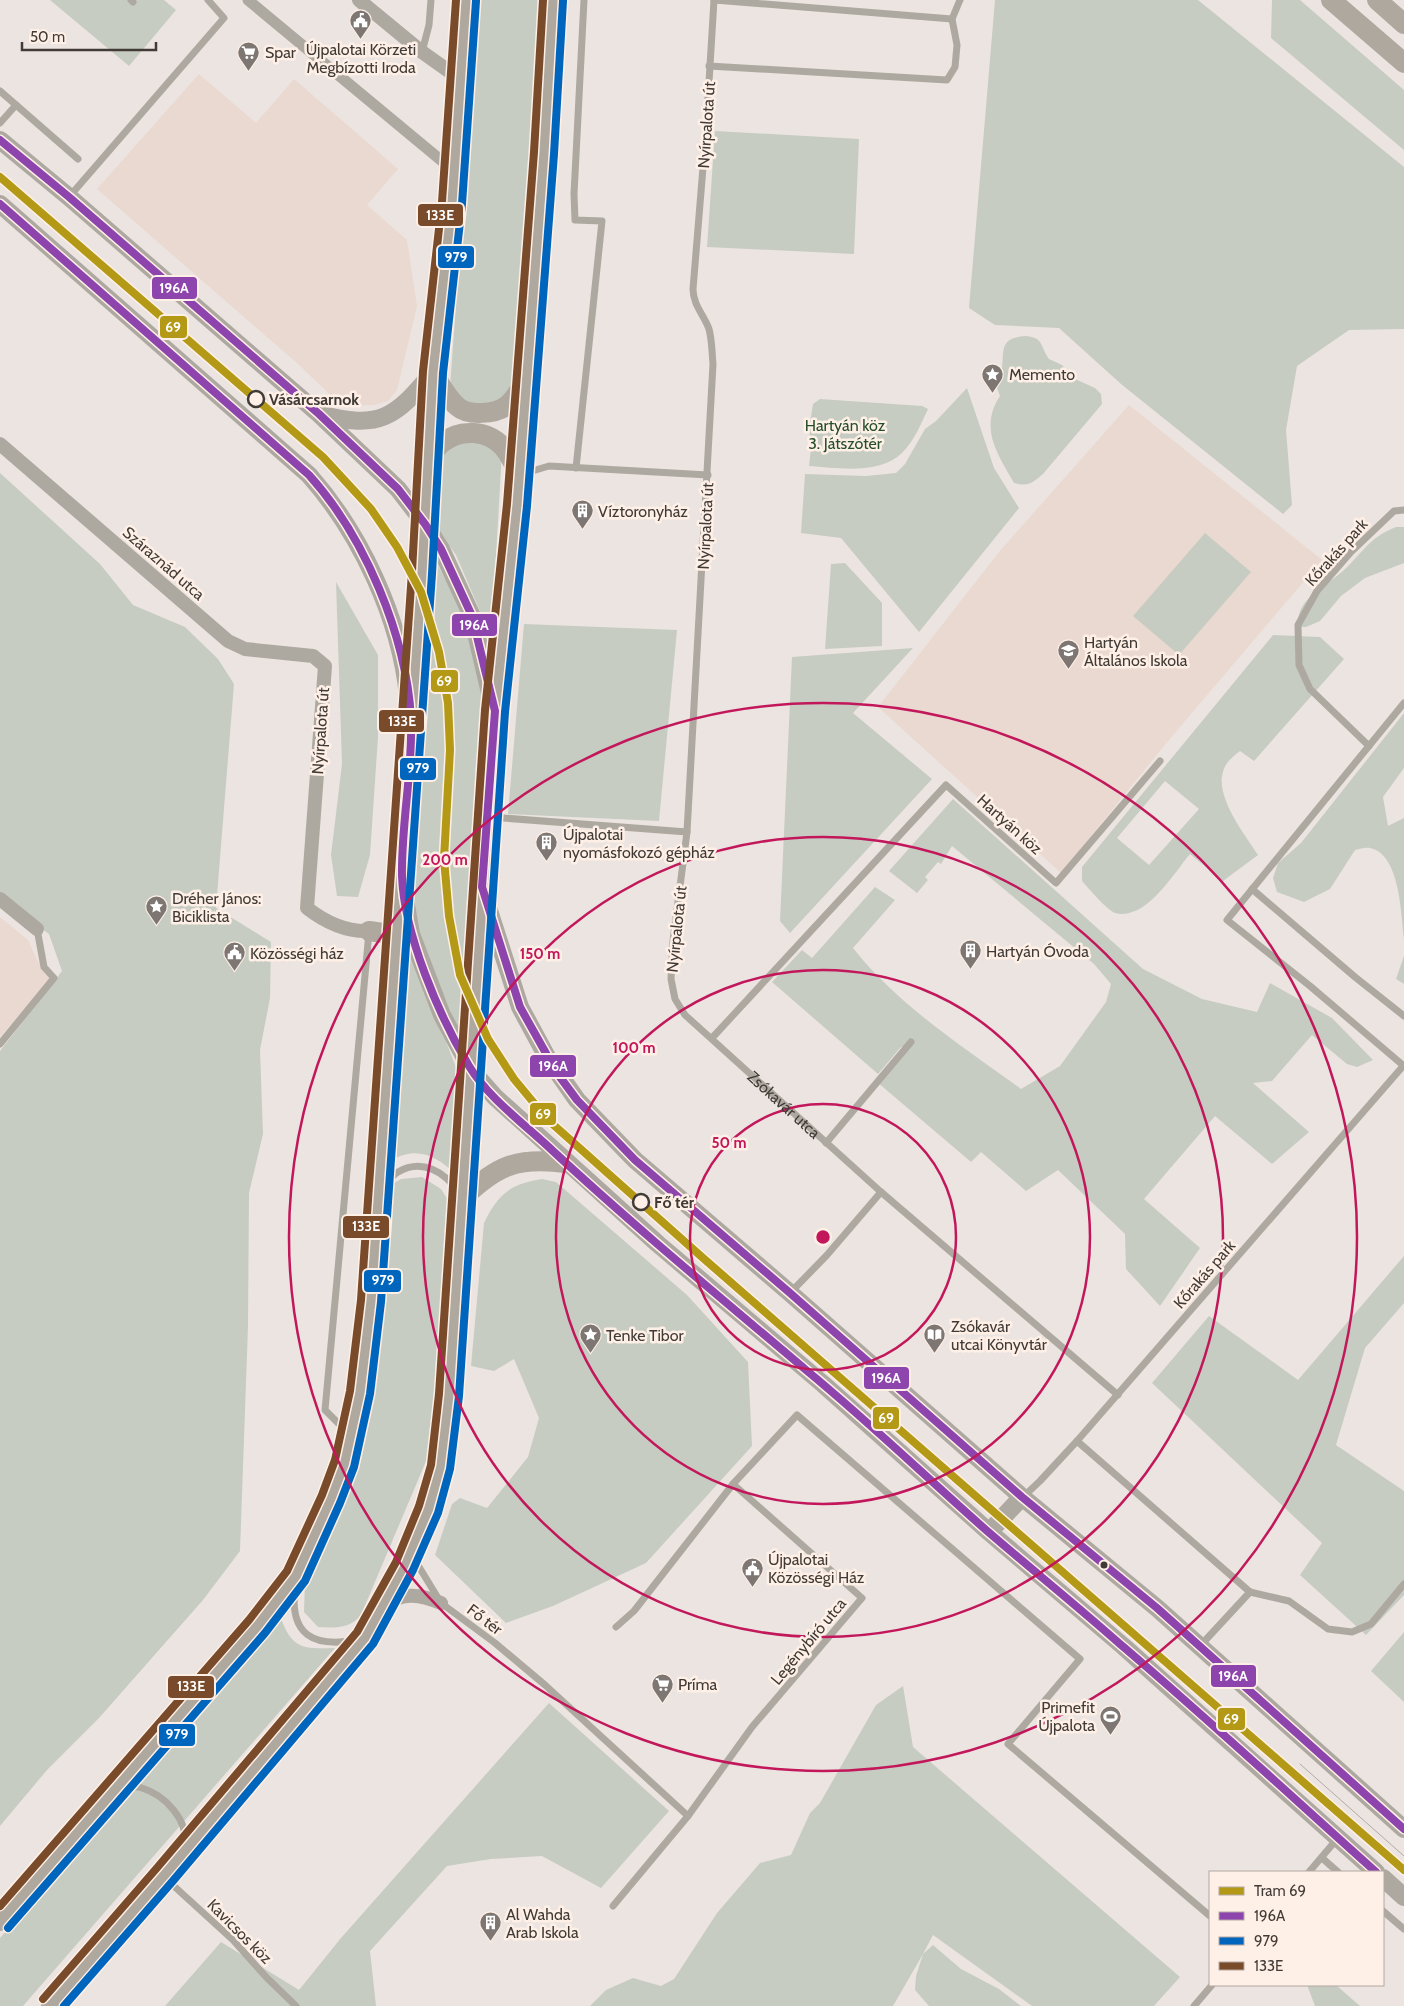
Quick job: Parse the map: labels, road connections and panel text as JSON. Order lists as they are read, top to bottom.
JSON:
{
  "streets": {
    "street": ["Nyírpalota út", "Száraznád utca"],
    "lane": [
      "Kőrakás park",
      "Hartyán köz",
      "Zsókavár utca",
      "Fő tér",
      "Legénybíró utca",
      "Kavicsos köz"
    ]
  },
  "crossings": [
    ["Nyírpalota út", "Száraznád utca"],
    ["Nyírpalota út", "Hartyán köz"],
    ["Nyírpalota út", "Zsókavár utca"],
    ["Kőrakás park", "Zsókavár utca"],
    ["Hartyán köz", "Zsókavár utca"],
    ["Fő tér", "Legénybíró utca"]
  ],
  "parks": ["Hartyán köz 3. Játszótér"],
  "places": {
    "public building": ["Újpalotai Körzeti Megbízotti Iroda", "Közösségi ház", "Újpalotai Közösségi Ház"],
    "supermarket": ["Spar", "Príma"],
    "place": ["Memento", "Dréher János: Biciklista", "Tenke Tibor"],
    "other": ["Vásárcsarnok", "Fő tér"],
    "building": [
      "Víztoronyház",
      "Újpalotai nyomásfokozó gépház",
      "Hartyán Óvoda",
      "Al Wahda Arab Iskola"
    ],
    "school or university": ["Hartyán Általános Iskola"],
    "library": ["Zsókavár utcai Könyvtár"],
    "sports": ["Primefit Újpalota"]
  },
  "lines": [
    "transit line 133E",
    "transit line 979",
    "transit line 196A",
    "tram line 69"
  ],
  "legend": [
    "Tram 69",
    "196A",
    "979",
    "133E"
  ],
  "scale_bar": "50 m",
  "rings": [
    "200 m",
    "150 m",
    "100 m",
    "50 m"
  ]
}
